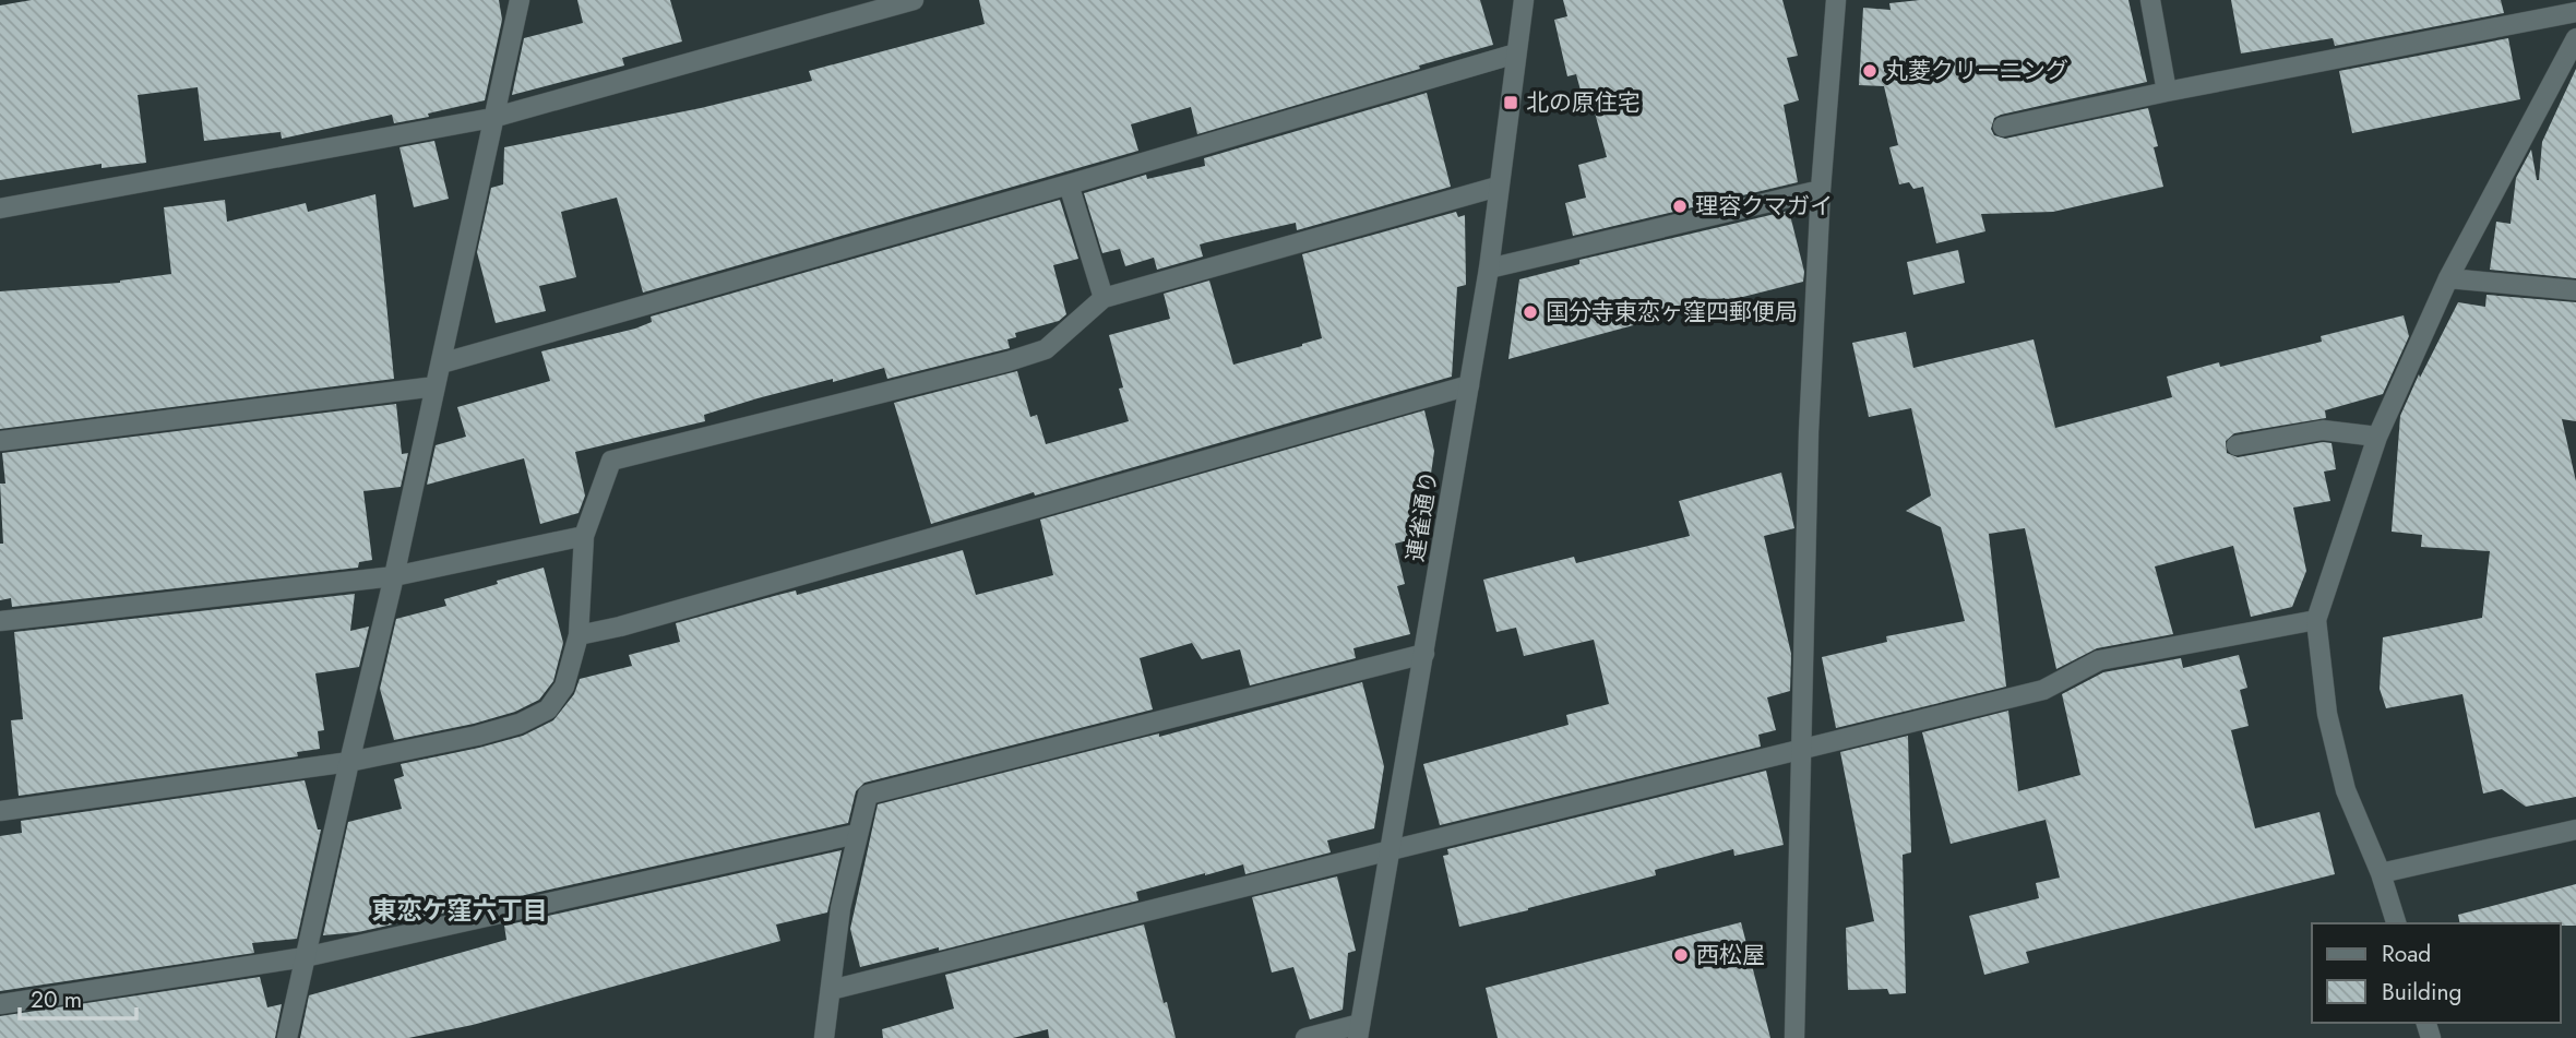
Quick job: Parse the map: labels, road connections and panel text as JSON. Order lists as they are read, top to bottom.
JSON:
{
  "streets": {
    "street": ["連雀通り"]
  },
  "districts": ["東恋ケ窪六丁目"],
  "places": {
    "other": [
      "丸菱クリーニング",
      "理容クマガイ",
      "国分寺東恋ヶ窪四郵便局",
      "西松屋"
    ],
    "transit": ["北の原住宅"]
  },
  "legend": ["Road", "Building"],
  "scale_bar": "20 m"
}
